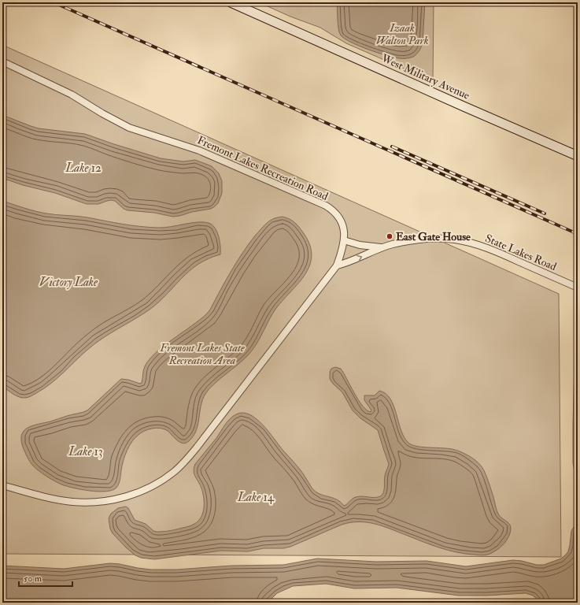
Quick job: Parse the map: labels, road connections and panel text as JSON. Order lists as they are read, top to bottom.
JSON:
{
  "streets": {
    "main road": ["West Military Avenue"],
    "street": ["Fremont Lakes Recreation Road", "State Lakes Road"]
  },
  "crossings": [
    ["Fremont Lakes Recreation Road", "State Lakes Road"]
  ],
  "water": [
    "Lake 12",
    "Victory Lake",
    "Lake 13",
    "Lake 14"
  ],
  "parks": ["Izaak Walton Park", "Fremont Lakes State Recreation Area"],
  "places": ["East Gate House"],
  "scale_bar": "50 m"
}
